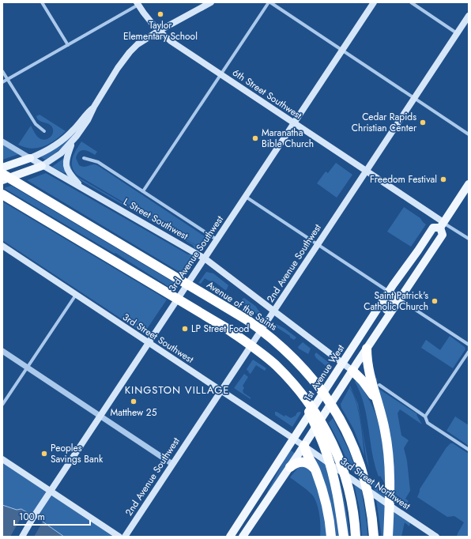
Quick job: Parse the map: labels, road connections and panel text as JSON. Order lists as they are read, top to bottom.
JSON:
{
  "streets": {
    "highway": ["Avenue of the Saints"],
    "main road": [
      "6th Street Southwest",
      "L Street Southwest",
      "3rd Avenue Southwest",
      "2nd Avenue Southwest",
      "3rd Street Southwest",
      "1st Avenue West",
      "3rd Street Northwest"
    ]
  },
  "crossings": [
    ["6th Street Southwest", "3rd Avenue Southwest"],
    ["6th Street Southwest", "2nd Avenue Southwest"],
    ["6th Street Southwest", "1st Avenue West"],
    ["L Street Southwest", "3rd Avenue Southwest"],
    ["L Street Southwest", "2nd Avenue Southwest"],
    ["L Street Southwest", "1st Avenue West"],
    ["3rd Avenue Southwest", "3rd Street Southwest"],
    ["2nd Avenue Southwest", "3rd Street Southwest"],
    ["3rd Street Southwest", "1st Avenue West"],
    ["3rd Street Southwest", "3rd Street Northwest"],
    ["1st Avenue West", "3rd Street Northwest"]
  ],
  "districts": ["KINGSTON VILLAGE"],
  "places": [
    "Taylor Elementary School",
    "Cedar Rapids Christian Center",
    "Maranatha Bible Church",
    "Freedom Festival",
    "Saint Patrick's Catholic Church",
    "LP Street Food",
    "Matthew 25",
    "Peoples Savings Bank"
  ],
  "scale_bar": "100 m"
}
